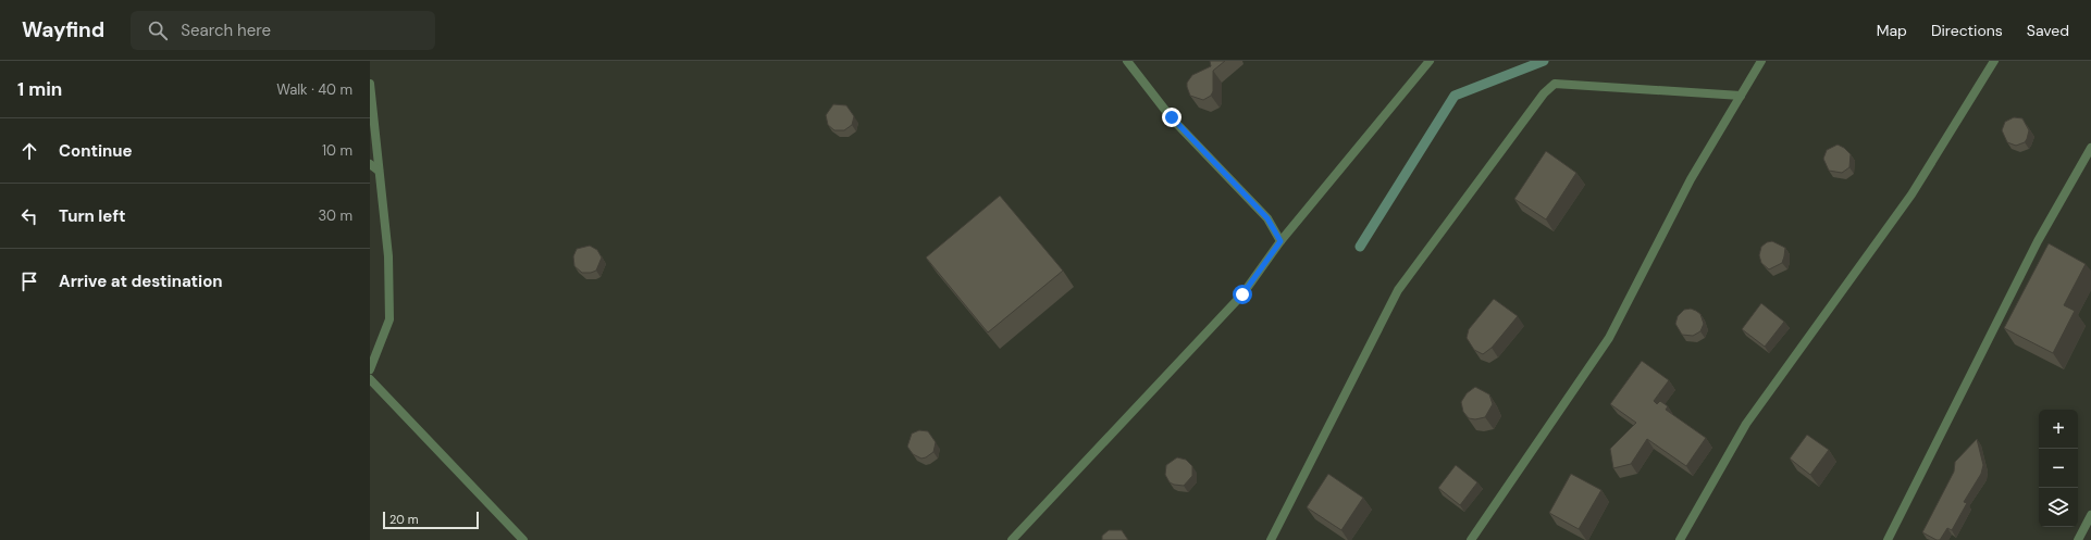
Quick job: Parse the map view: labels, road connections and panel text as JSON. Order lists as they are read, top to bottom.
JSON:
{
  "scale_bar": "20 m",
  "page": {
    "header": "Wayfind",
    "search": "Search here",
    "nav": ["Map", "Directions", "Saved"],
    "heading": ["1 min", "Walk · 40 m"],
    "list": [
      ["Continue", "10 m"],
      ["Turn left", "30 m"],
      "Arrive at destination"
    ],
    "map_buttons": ["+", "−"],
    "scale": "20 m"
  }
}
